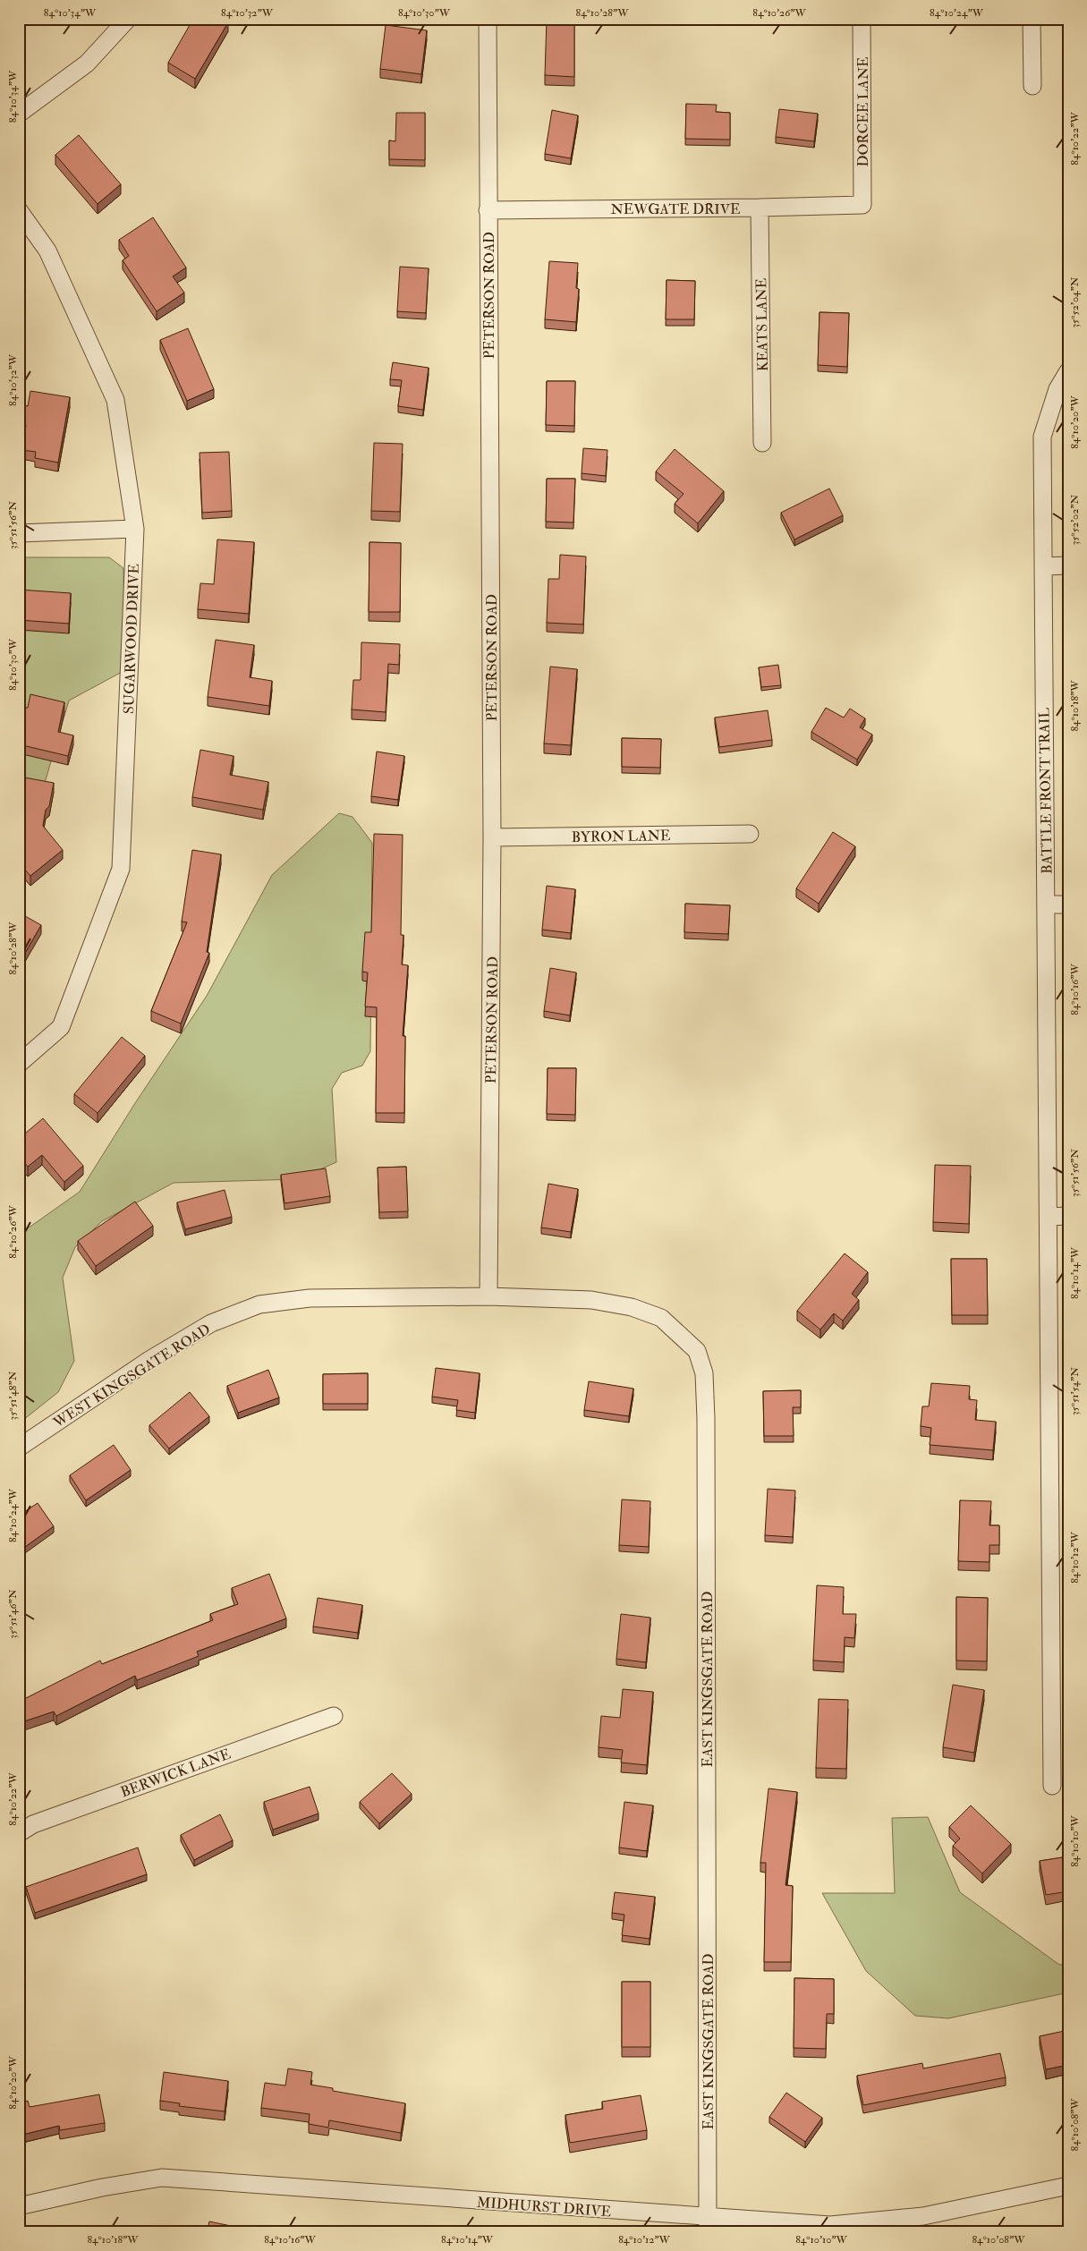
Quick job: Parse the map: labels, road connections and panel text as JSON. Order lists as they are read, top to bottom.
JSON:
{
  "streets": {
    "street": [
      "DORCEE LANE",
      "NEWGATE DRIVE",
      "PETERSON ROAD",
      "KEATS LANE",
      "SUGARWOOD DRIVE",
      "BATTLE FRONT TRAIL",
      "BYRON LANE",
      "WEST KINGSGATE ROAD",
      "EAST KINGSGATE ROAD",
      "BERWICK LANE",
      "MIDHURST DRIVE"
    ]
  },
  "crossings": [
    ["DORCEE LANE", "NEWGATE DRIVE"],
    ["NEWGATE DRIVE", "PETERSON ROAD"],
    ["NEWGATE DRIVE", "KEATS LANE"],
    ["PETERSON ROAD", "BYRON LANE"],
    ["PETERSON ROAD", "WEST KINGSGATE ROAD"],
    ["PETERSON ROAD", "EAST KINGSGATE ROAD"],
    ["WEST KINGSGATE ROAD", "EAST KINGSGATE ROAD"],
    ["EAST KINGSGATE ROAD", "MIDHURST DRIVE"]
  ],
  "coordinates": [
    "84°10'34\"W",
    "84°10'32\"W",
    "84°10'30\"W",
    "84°10'28\"W",
    "84°10'26\"W",
    "84°10'24\"W",
    "84°10'22\"W",
    "35°52'04\"N",
    "84°10'20\"W",
    "35°52'02\"N",
    "35°51'56\"N",
    "84°10'18\"W",
    "84°10'16\"W",
    "84°10'14\"W",
    "35°51'54\"N",
    "35°51'48\"N",
    "84°10'12\"W",
    "35°51'46\"N",
    "84°10'10\"W",
    "84°10'08\"W"
  ]
}
